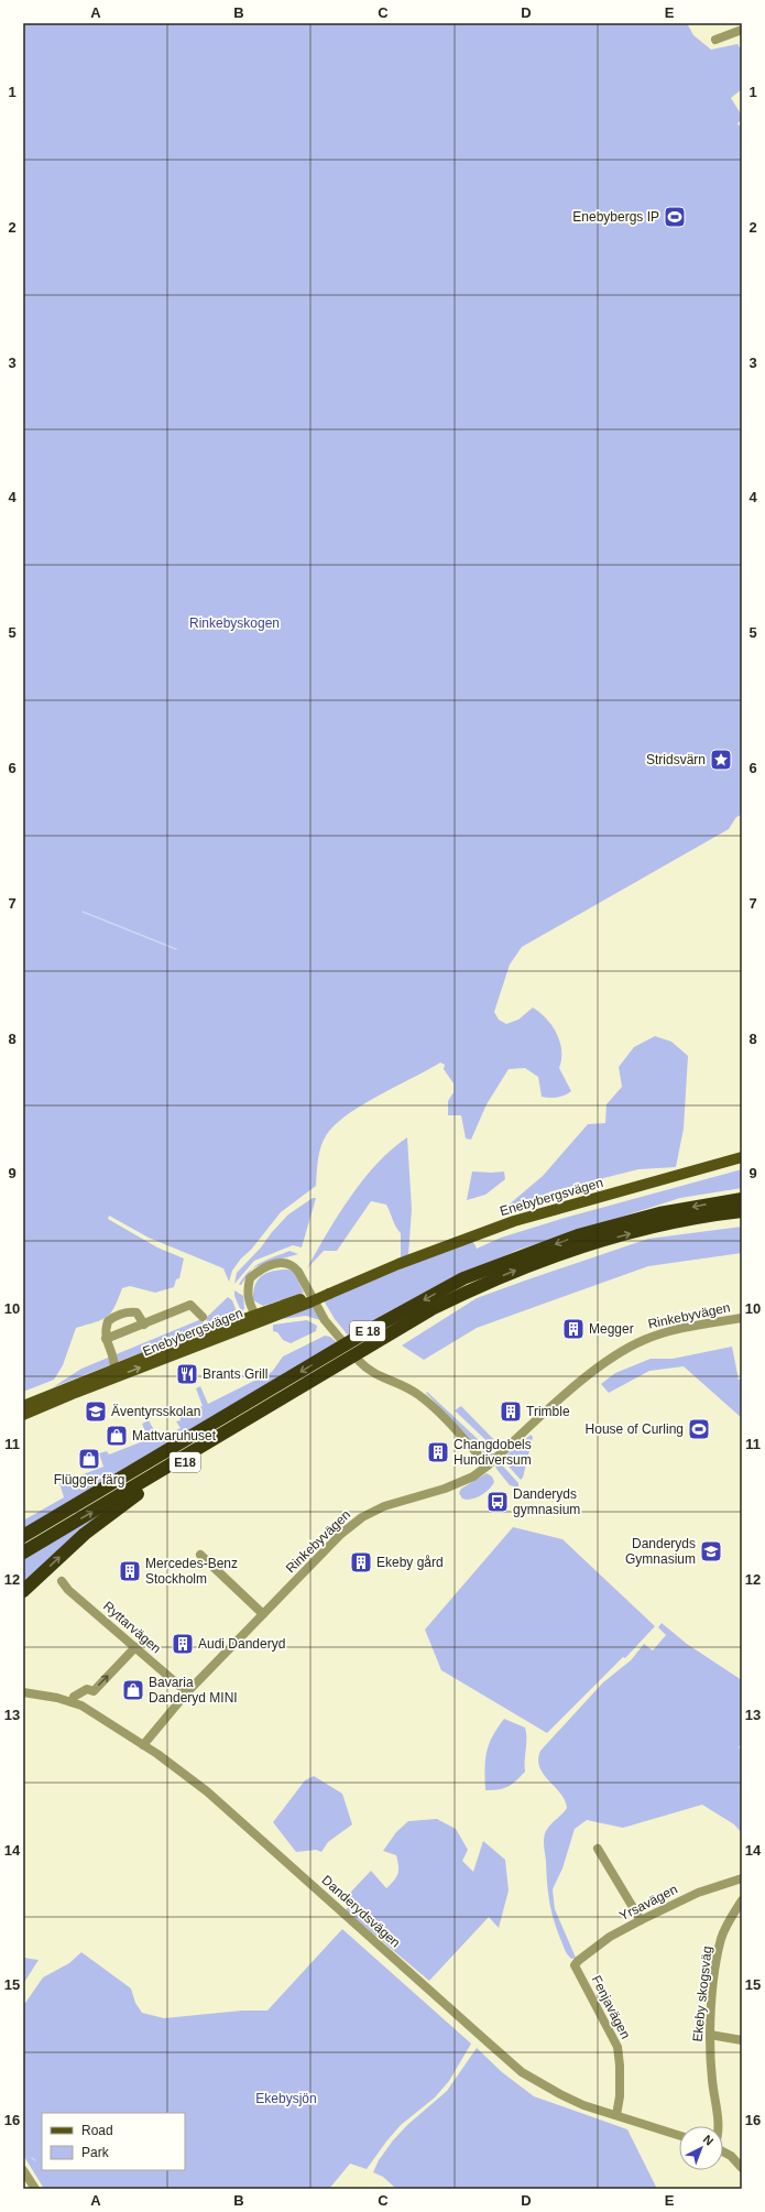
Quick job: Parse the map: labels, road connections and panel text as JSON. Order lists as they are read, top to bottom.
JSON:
{
  "streets": {
    "highway": ["E 18", "E18"],
    "main road": ["Enebybergsvägen"],
    "street": [
      "Rinkebyvägen",
      "Ryttarvägen",
      "Yrsavägen",
      "Danderydsvägen",
      "Ekeby skogsväg",
      "Fenjavägen"
    ]
  },
  "crossings": [
    ["Rinkebyvägen", "Ryttarvägen"],
    ["Rinkebyvägen", "Danderydsvägen"],
    ["E 18", "E18"],
    ["Yrsavägen", "Fenjavägen"],
    ["Danderydsvägen", "Fenjavägen"]
  ],
  "parks": ["Rinkebyskogen", "Ekebysjön"],
  "places": {
    "sports": ["Enebybergs IP", "House of Curling"],
    "place": ["Stridsvärn"],
    "building": [
      "Megger",
      "Trimble",
      "Changdobels Hundiversum",
      "Ekeby gård",
      "Mercedes-Benz Stockholm",
      "Audi Danderyd"
    ],
    "restaurant": ["Brants Grill"],
    "school or university": ["Äventyrsskolan", "Danderyds Gymnasium"],
    "shop": ["Mattvaruhuset", "Flügger färg", "Bavaria Danderyd MINI"],
    "bus stop": ["Danderyds gymnasium"]
  },
  "legend": ["Road", "Park"],
  "north": "top right",
  "grid": {
    "columns": [
      "A",
      "B",
      "C",
      "D",
      "E"
    ],
    "rows": [
      "1",
      "2",
      "3",
      "4",
      "5",
      "6",
      "7",
      "8",
      "9",
      "10",
      "11",
      "12",
      "13",
      "14",
      "15",
      "16"
    ]
  }
}
